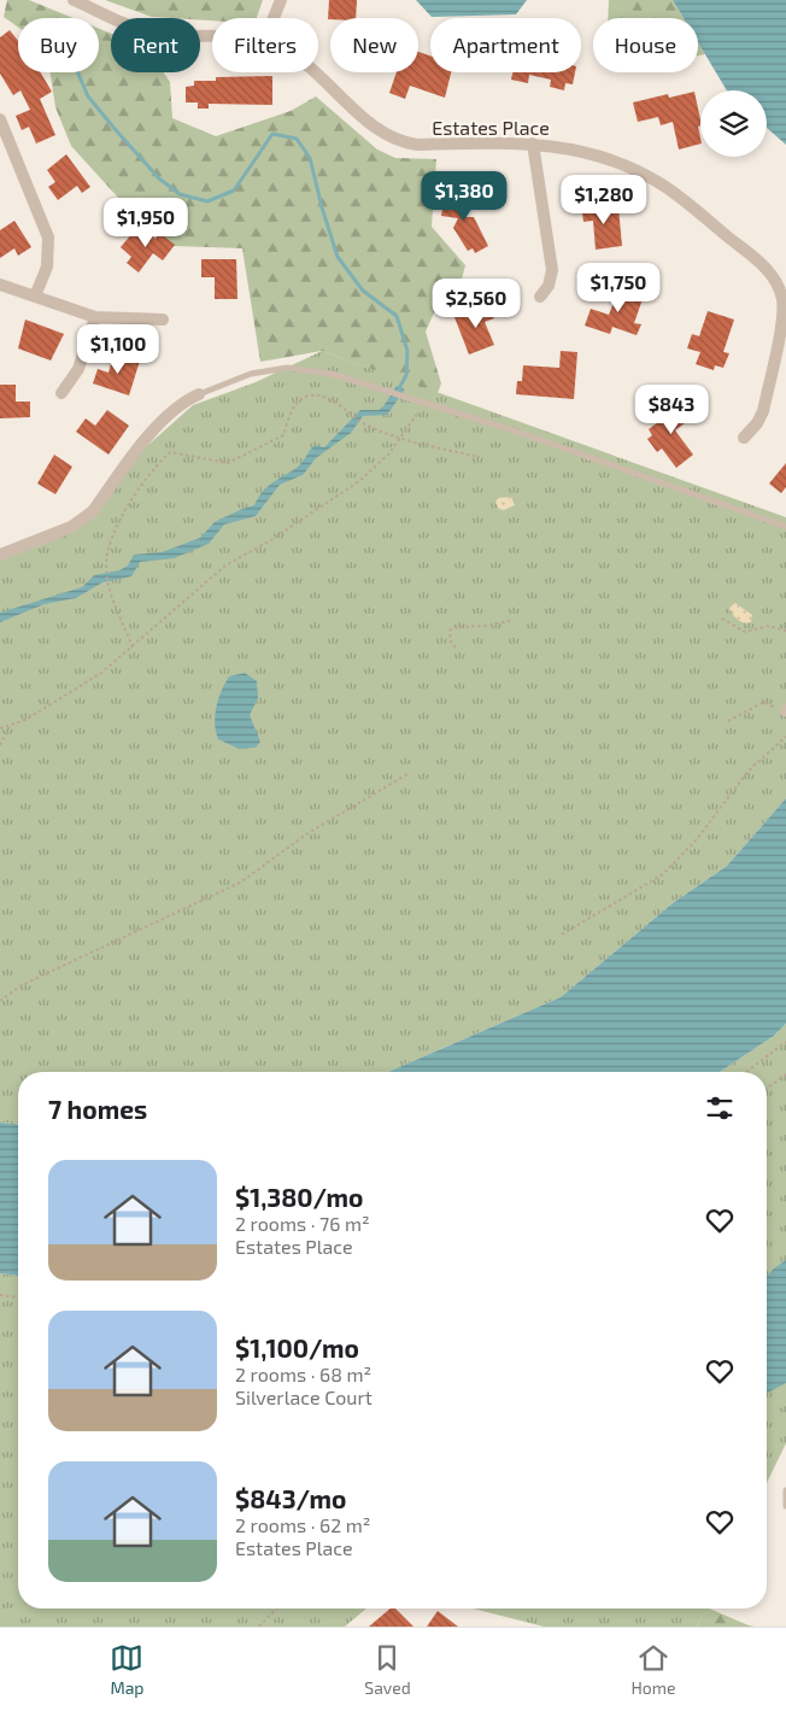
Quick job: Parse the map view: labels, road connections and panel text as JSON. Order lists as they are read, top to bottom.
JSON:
{
  "streets": {
    "street": ["Estates Place"]
  },
  "page": {
    "chip": [
      "Buy",
      "Rent",
      "Filters",
      "New",
      "Apartment",
      "House"
    ],
    "price": [
      "$1,380",
      "$1,280",
      "$1,950",
      "$1,750",
      "$2,560",
      "$1,100",
      "$843"
    ],
    "heading": "7 homes",
    "list": [
      {
        "name": "$1,380/mo",
        "note": "2 rooms · 76 m² · Estates Place"
      },
      {
        "name": "$1,100/mo",
        "note": "2 rooms · 68 m² · Silverlace Court"
      },
      {
        "name": "$843/mo",
        "note": "2 rooms · 62 m² · Estates Place"
      }
    ],
    "tabs": ["Map", "Saved", "Home"]
  }
}
